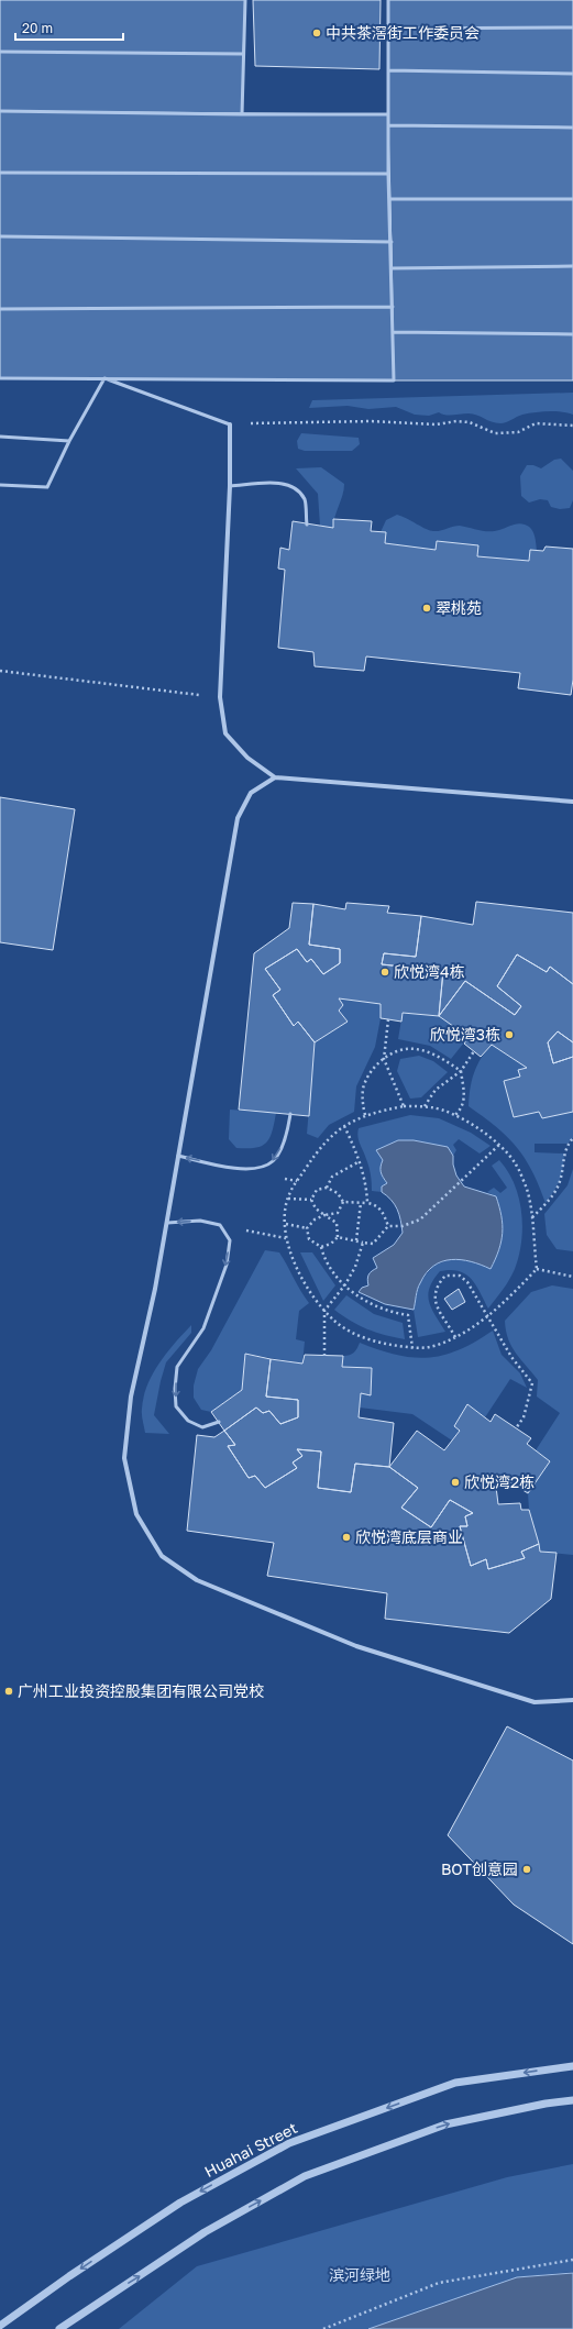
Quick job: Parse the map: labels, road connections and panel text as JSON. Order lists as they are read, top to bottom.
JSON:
{
  "streets": {
    "street": ["Huahai Street"]
  },
  "parks": ["滨河绿地"],
  "places": [
    "中共茶滘街工作委员会",
    "翠桃苑",
    "欣悦湾4栋",
    "欣悦湾3栋",
    "欣悦湾2栋",
    "欣悦湾底层商业",
    "广州工业投资控股集团有限公司党校",
    "BOT创意园"
  ],
  "scale_bar": "20 m"
}
